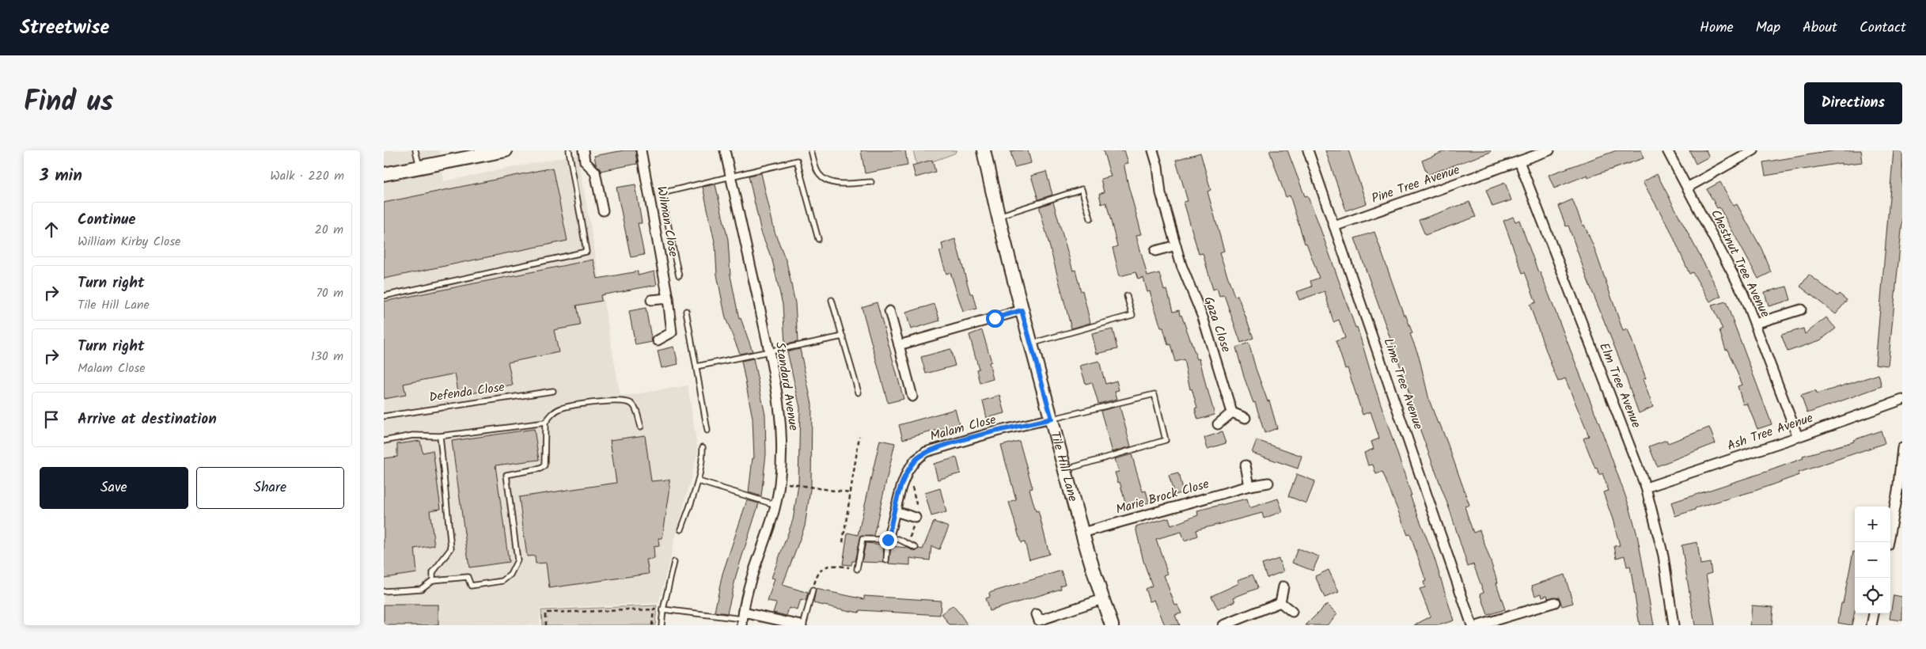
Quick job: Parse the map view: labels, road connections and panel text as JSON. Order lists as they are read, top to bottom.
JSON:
{
  "streets": {
    "main road": ["Tile Hill Lane"],
    "street": [
      "Pine Tree Avenue",
      "Wilman Close",
      "Chestnut Tree Avenue",
      "Gaza Close",
      "Lime Tree Avenue",
      "Elm Tree Avenue",
      "Standard Avenue",
      "Malam Close",
      "Ash Tree Avenue",
      "Marie Brock Close"
    ],
    "lane": ["Defenda Close"]
  },
  "crossings": [
    ["Pine Tree Avenue", "Lime Tree Avenue"],
    ["Pine Tree Avenue", "Elm Tree Avenue"],
    ["Chestnut Tree Avenue", "Ash Tree Avenue"],
    ["Elm Tree Avenue", "Ash Tree Avenue"],
    ["Malam Close", "Tile Hill Lane"],
    ["Tile Hill Lane", "Marie Brock Close"]
  ],
  "page": {
    "header": "Streetwise",
    "nav": [
      "Home",
      "Map",
      "About",
      "Contact"
    ],
    "title": "Find us",
    "buttons": [
      "Directions",
      ["Save", "Share"]
    ],
    "heading": ["3 min", "Walk · 220 m"],
    "list": [
      ["Continue", "William Kirby Close", "20 m"],
      ["Turn right", "Tile Hill Lane", "70 m"],
      ["Turn right", "Malam Close", "130 m"],
      "Arrive at destination"
    ],
    "map_buttons": ["+", "−"]
  }
}
